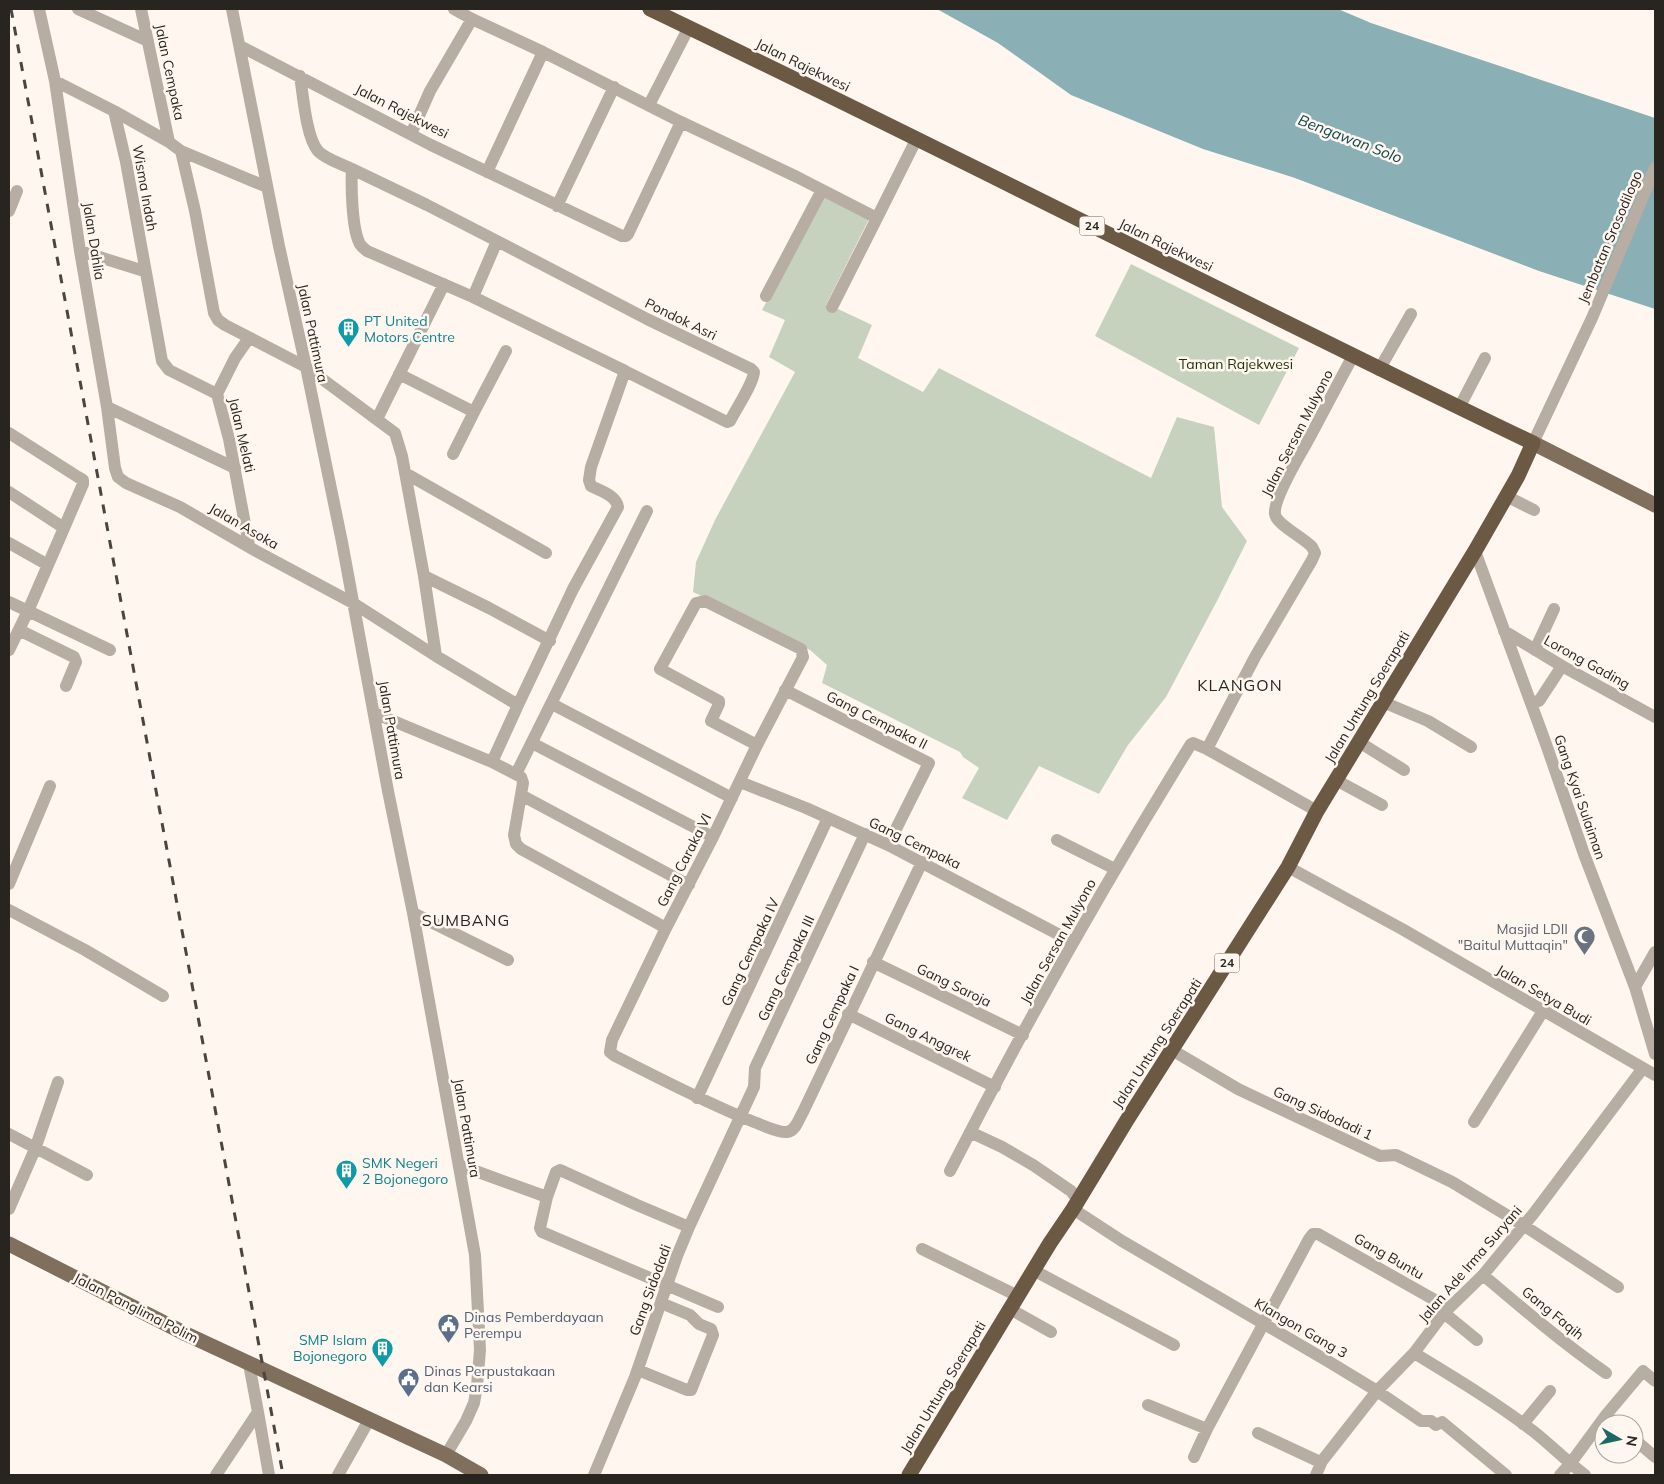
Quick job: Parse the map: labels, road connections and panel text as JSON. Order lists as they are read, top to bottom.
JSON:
{
  "streets": {
    "highway": ["Jalan Rajekwesi", "24", "Jalan Untung Soerapati"],
    "main road": ["Jalan Panglima Polim"],
    "street": [
      "Jalan Cempaka",
      "Wisma Indah",
      "Jembatan Srosodilogo",
      "Jalan Dahlia",
      "Pondok Asri",
      "Jalan Pattimura",
      "Jalan Sersan Mulyono",
      "Jalan Melati",
      "Jalan Asoka",
      "Lorong Gading",
      "Gang Cempaka II",
      "Gang Kyai Sulaiman",
      "Gang Cempaka",
      "Gang Caraka VI",
      "Gang Cempaka IV",
      "Gang Cempaka III",
      "Gang Saroja",
      "Jalan Setya Budi",
      "Gang Cempaka I",
      "Gang Anggrek",
      "Gang Sidodadi 1",
      "Gang Buntu",
      "Jalan Ade Irma Suryani",
      "Gang Sidodadi",
      "Gang Faqih",
      "Klangon Gang 3"
    ]
  },
  "crossings": [
    ["Jalan Rajekwesi", "Jembatan Srosodilogo"],
    ["Jalan Rajekwesi", "Jalan Pattimura"],
    ["Jalan Rajekwesi", "Jalan Sersan Mulyono"],
    ["Jalan Rajekwesi", "Jalan Untung Soerapati"],
    ["Jalan Cempaka", "Wisma Indah"],
    ["Wisma Indah", "Jalan Dahlia"],
    ["Wisma Indah", "Jalan Melati"],
    ["Jembatan Srosodilogo", "Jalan Untung Soerapati"],
    ["Jalan Dahlia", "Jalan Asoka"],
    ["Jalan Pattimura", "Jalan Asoka"],
    ["Jalan Pattimura", "Jalan Panglima Polim"],
    ["Jalan Sersan Mulyono", "Gang Cempaka"],
    ["Jalan Sersan Mulyono", "Gang Saroja"],
    ["Jalan Sersan Mulyono", "Gang Anggrek"],
    ["Jalan Sersan Mulyono", "Klangon Gang 3"],
    ["Jalan Melati", "Jalan Asoka"],
    ["Lorong Gading", "Gang Kyai Sulaiman"],
    ["Jalan Untung Soerapati", "Gang Kyai Sulaiman"],
    ["Jalan Untung Soerapati", "Jalan Setya Budi"],
    ["Jalan Untung Soerapati", "Gang Sidodadi 1"],
    ["Jalan Untung Soerapati", "Klangon Gang 3"],
    ["Gang Cempaka II", "Gang Cempaka"],
    ["Gang Cempaka II", "Gang Caraka VI"],
    ["Gang Cempaka", "Gang Caraka VI"],
    ["Gang Cempaka", "Gang Cempaka IV"],
    ["Gang Cempaka", "Gang Cempaka III"],
    ["Gang Cempaka", "Gang Cempaka I"],
    ["Gang Caraka VI", "Gang Cempaka IV"],
    ["Gang Caraka VI", "Gang Cempaka III"],
    ["Gang Caraka VI", "Gang Cempaka I"],
    ["Gang Caraka VI", "Gang Sidodadi"],
    ["Gang Cempaka III", "Gang Cempaka I"],
    ["Gang Cempaka III", "Gang Sidodadi"],
    ["Gang Saroja", "Gang Cempaka I"],
    ["Jalan Setya Budi", "Jalan Ade Irma Suryani"],
    ["Gang Cempaka I", "Gang Anggrek"],
    ["Gang Cempaka I", "Gang Sidodadi"],
    ["Gang Sidodadi 1", "Jalan Ade Irma Suryani"],
    ["Gang Buntu", "Jalan Ade Irma Suryani"],
    ["Gang Buntu", "Klangon Gang 3"],
    ["Jalan Ade Irma Suryani", "Gang Faqih"],
    ["Jalan Ade Irma Suryani", "Klangon Gang 3"]
  ],
  "districts": ["KLANGON", "SUMBANG"],
  "water": ["Bengawan Solo"],
  "parks": ["Taman Rajekwesi"],
  "places": {
    "building": ["PT United Motors Centre", "SMK Negeri 2 Bojonegoro", "SMP Islam Bojonegoro"],
    "mosque": ["Masjid LDII \"Baitul Muttaqin\""],
    "public building": ["Dinas Pemberdayaan Perempu", "Dinas Perpustakaan dan Kearsi"]
  },
  "north": "right"
}
